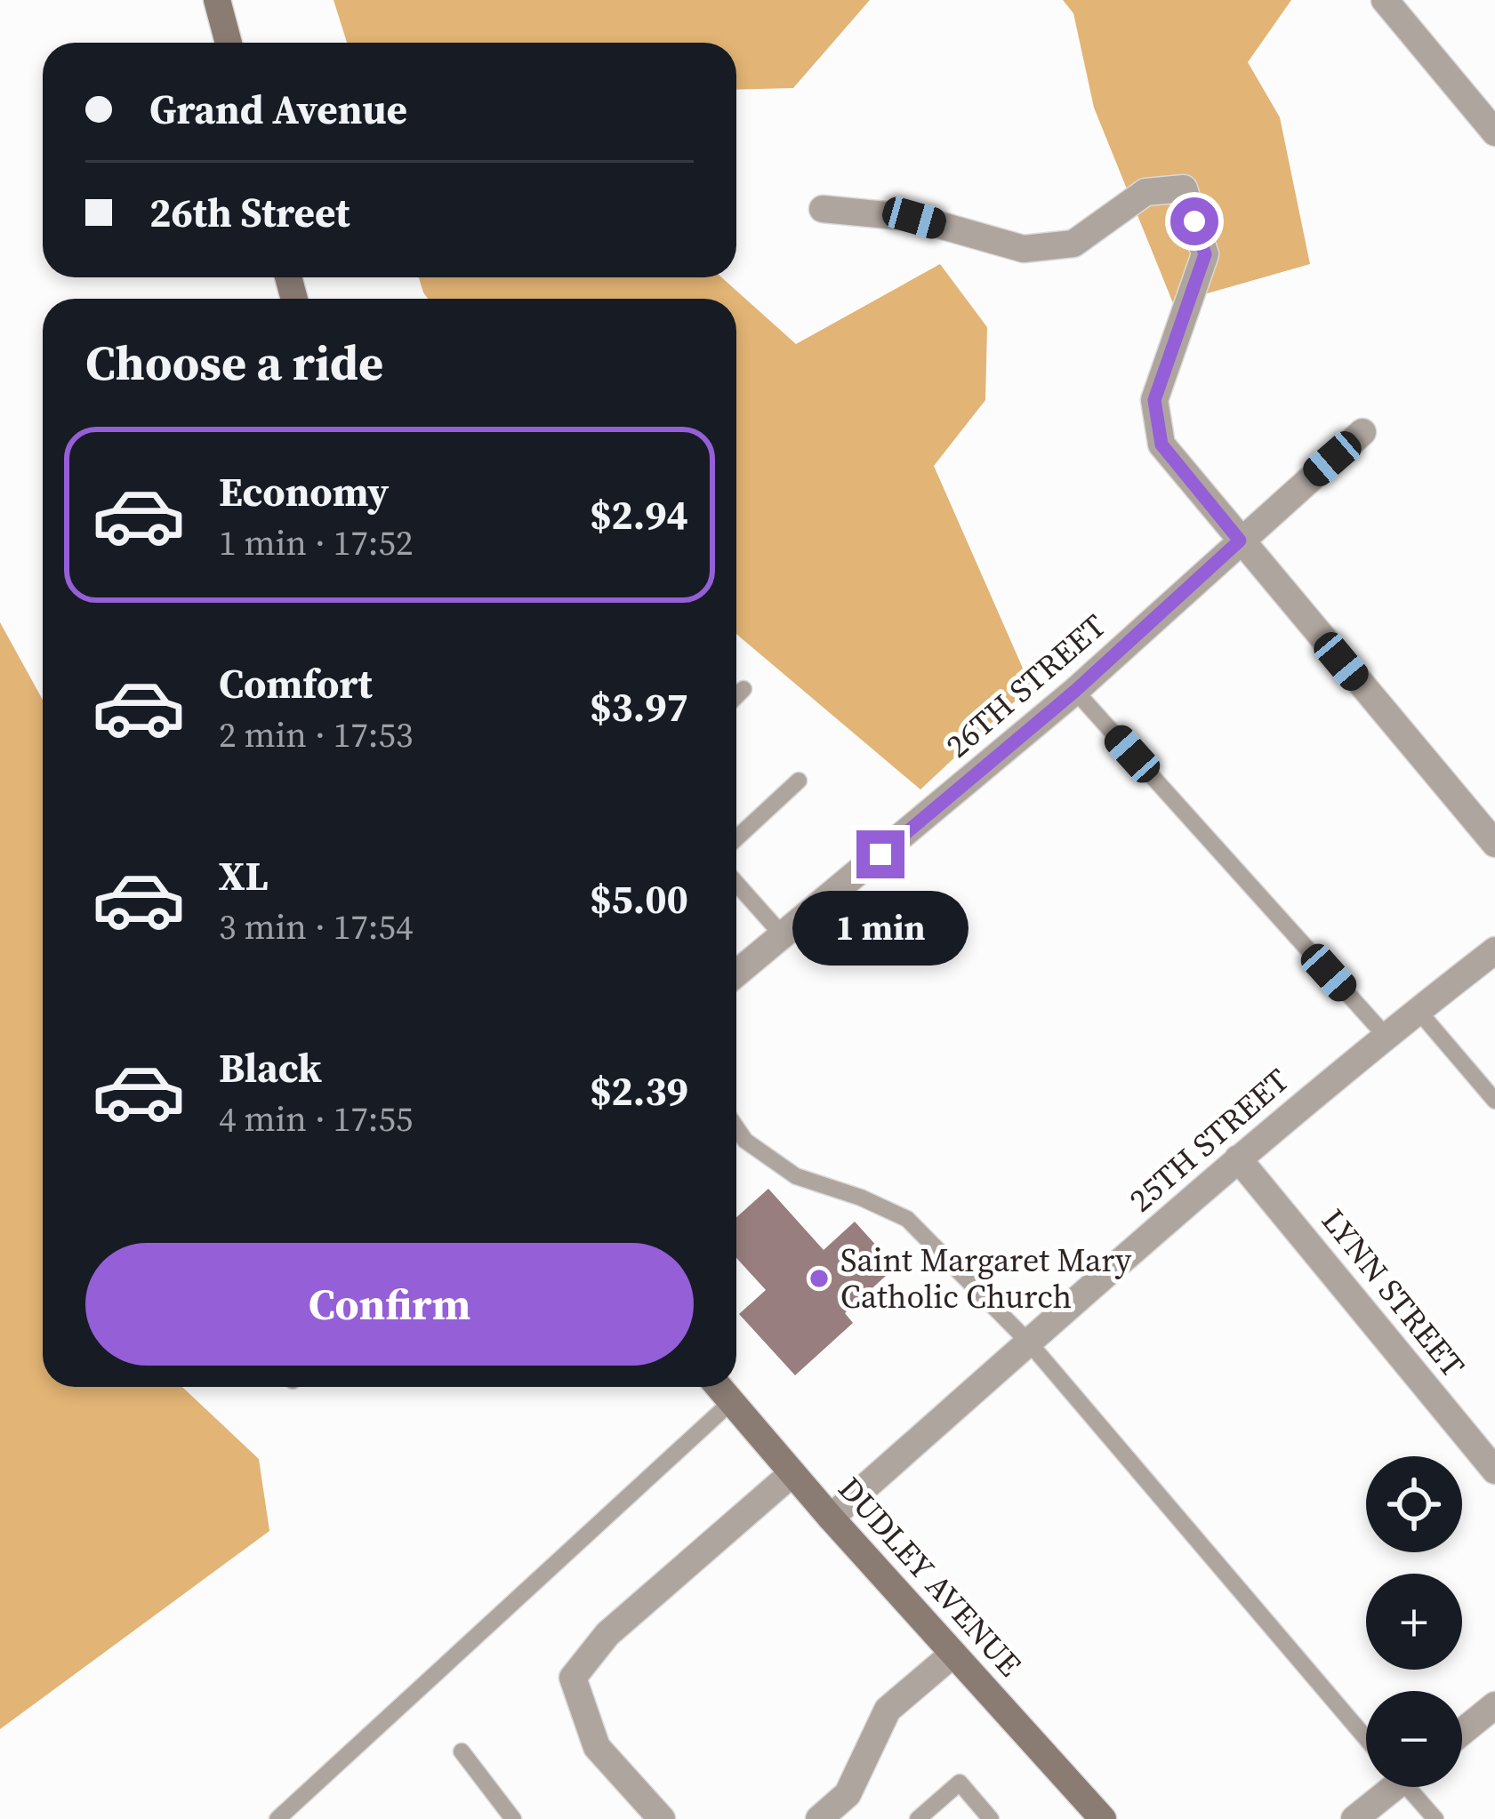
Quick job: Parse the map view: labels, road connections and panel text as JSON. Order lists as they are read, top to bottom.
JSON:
{
  "streets": {
    "street": [
      "26TH STREET",
      "25TH STREET",
      "LYNN STREET",
      "DUDLEY AVENUE"
    ]
  },
  "crossings": [
    ["25TH STREET", "LYNN STREET"],
    ["25TH STREET", "DUDLEY AVENUE"]
  ],
  "places": ["Saint Margaret Mary Catholic Church"],
  "page": {
    "banner": ["Grand Avenue", "26th Street"],
    "heading": "Choose a ride",
    "list": [
      {
        "name": "Economy",
        "note": "1 min · 17:52",
        "value": "$2.94"
      },
      {
        "name": "Comfort",
        "note": "2 min · 17:53",
        "value": "$3.97"
      },
      {
        "name": "XL",
        "note": "3 min · 17:54",
        "value": "$5.00"
      },
      {
        "name": "Black",
        "note": "4 min · 17:55",
        "value": "$2.39"
      }
    ],
    "bubble": "1 min",
    "buttons": "Confirm",
    "map_buttons": ["+", "−"]
  }
}
